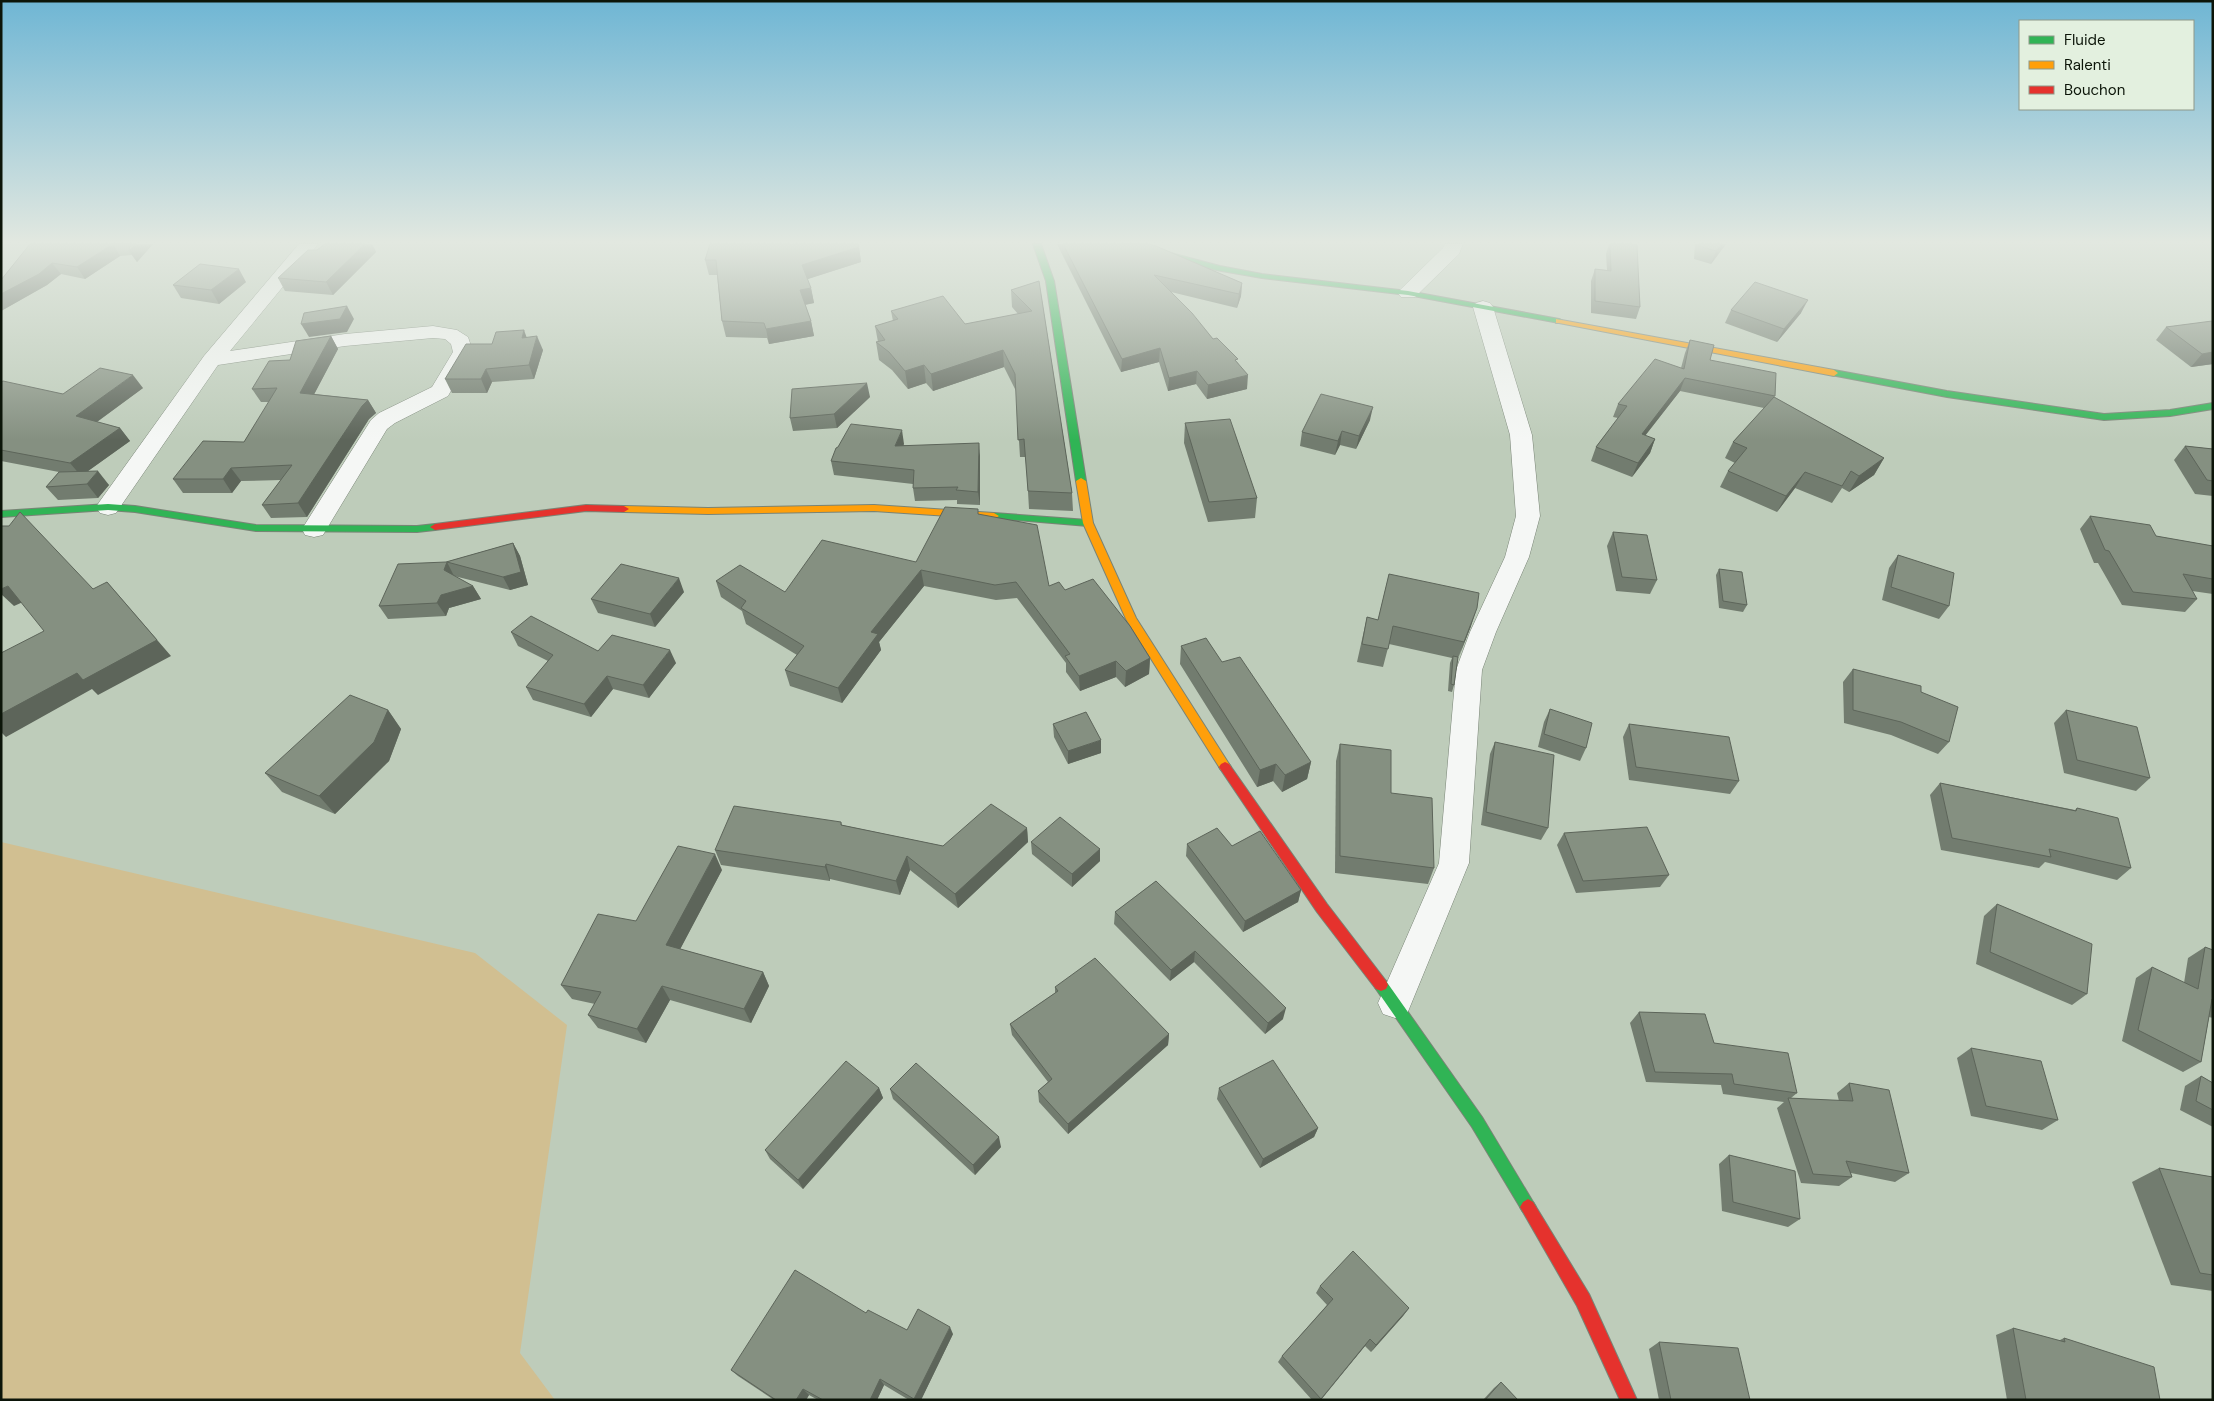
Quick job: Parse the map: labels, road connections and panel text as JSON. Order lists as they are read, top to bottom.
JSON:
{
  "legend": ["Fluide", "Ralenti", "Bouchon"]
}
